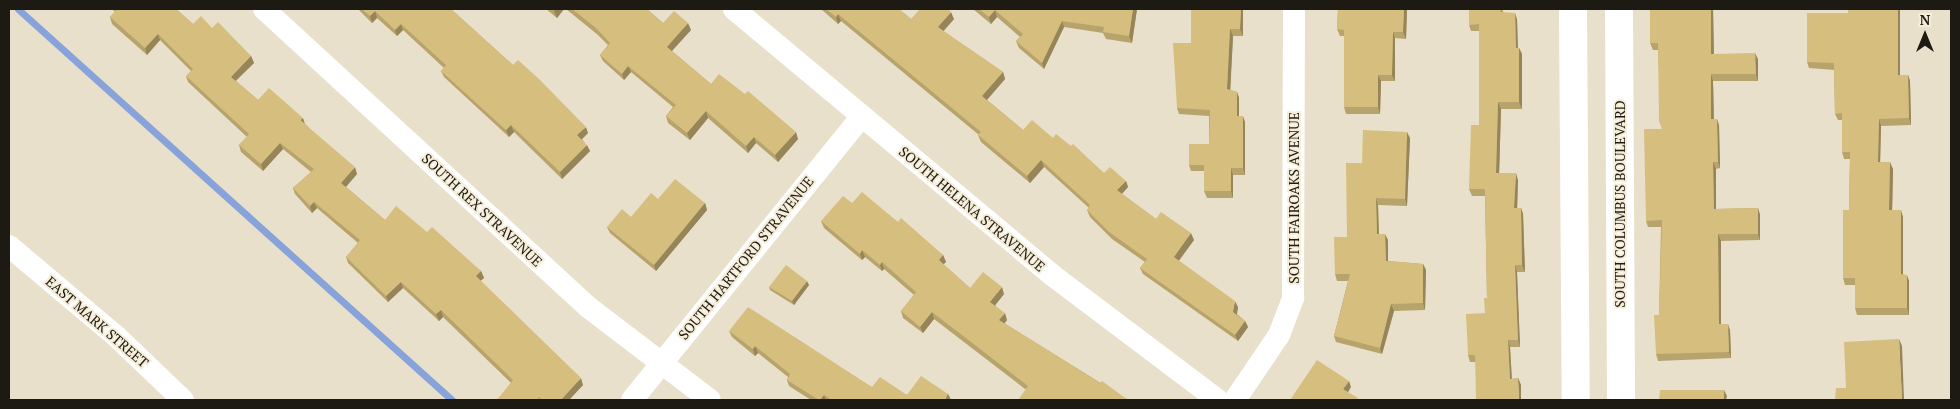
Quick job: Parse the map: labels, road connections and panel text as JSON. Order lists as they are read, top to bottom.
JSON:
{
  "streets": {
    "street": [
      "SOUTH FAIROAKS AVENUE",
      "SOUTH COLUMBUS BOULEVARD",
      "SOUTH HELENA STRAVENUE",
      "SOUTH REX STRAVENUE",
      "SOUTH HARTFORD STRAVENUE",
      "EAST MARK STREET"
    ]
  },
  "crossings": [
    ["SOUTH HELENA STRAVENUE", "SOUTH HARTFORD STRAVENUE"],
    ["SOUTH REX STRAVENUE", "SOUTH HARTFORD STRAVENUE"]
  ],
  "north": "top"
}
